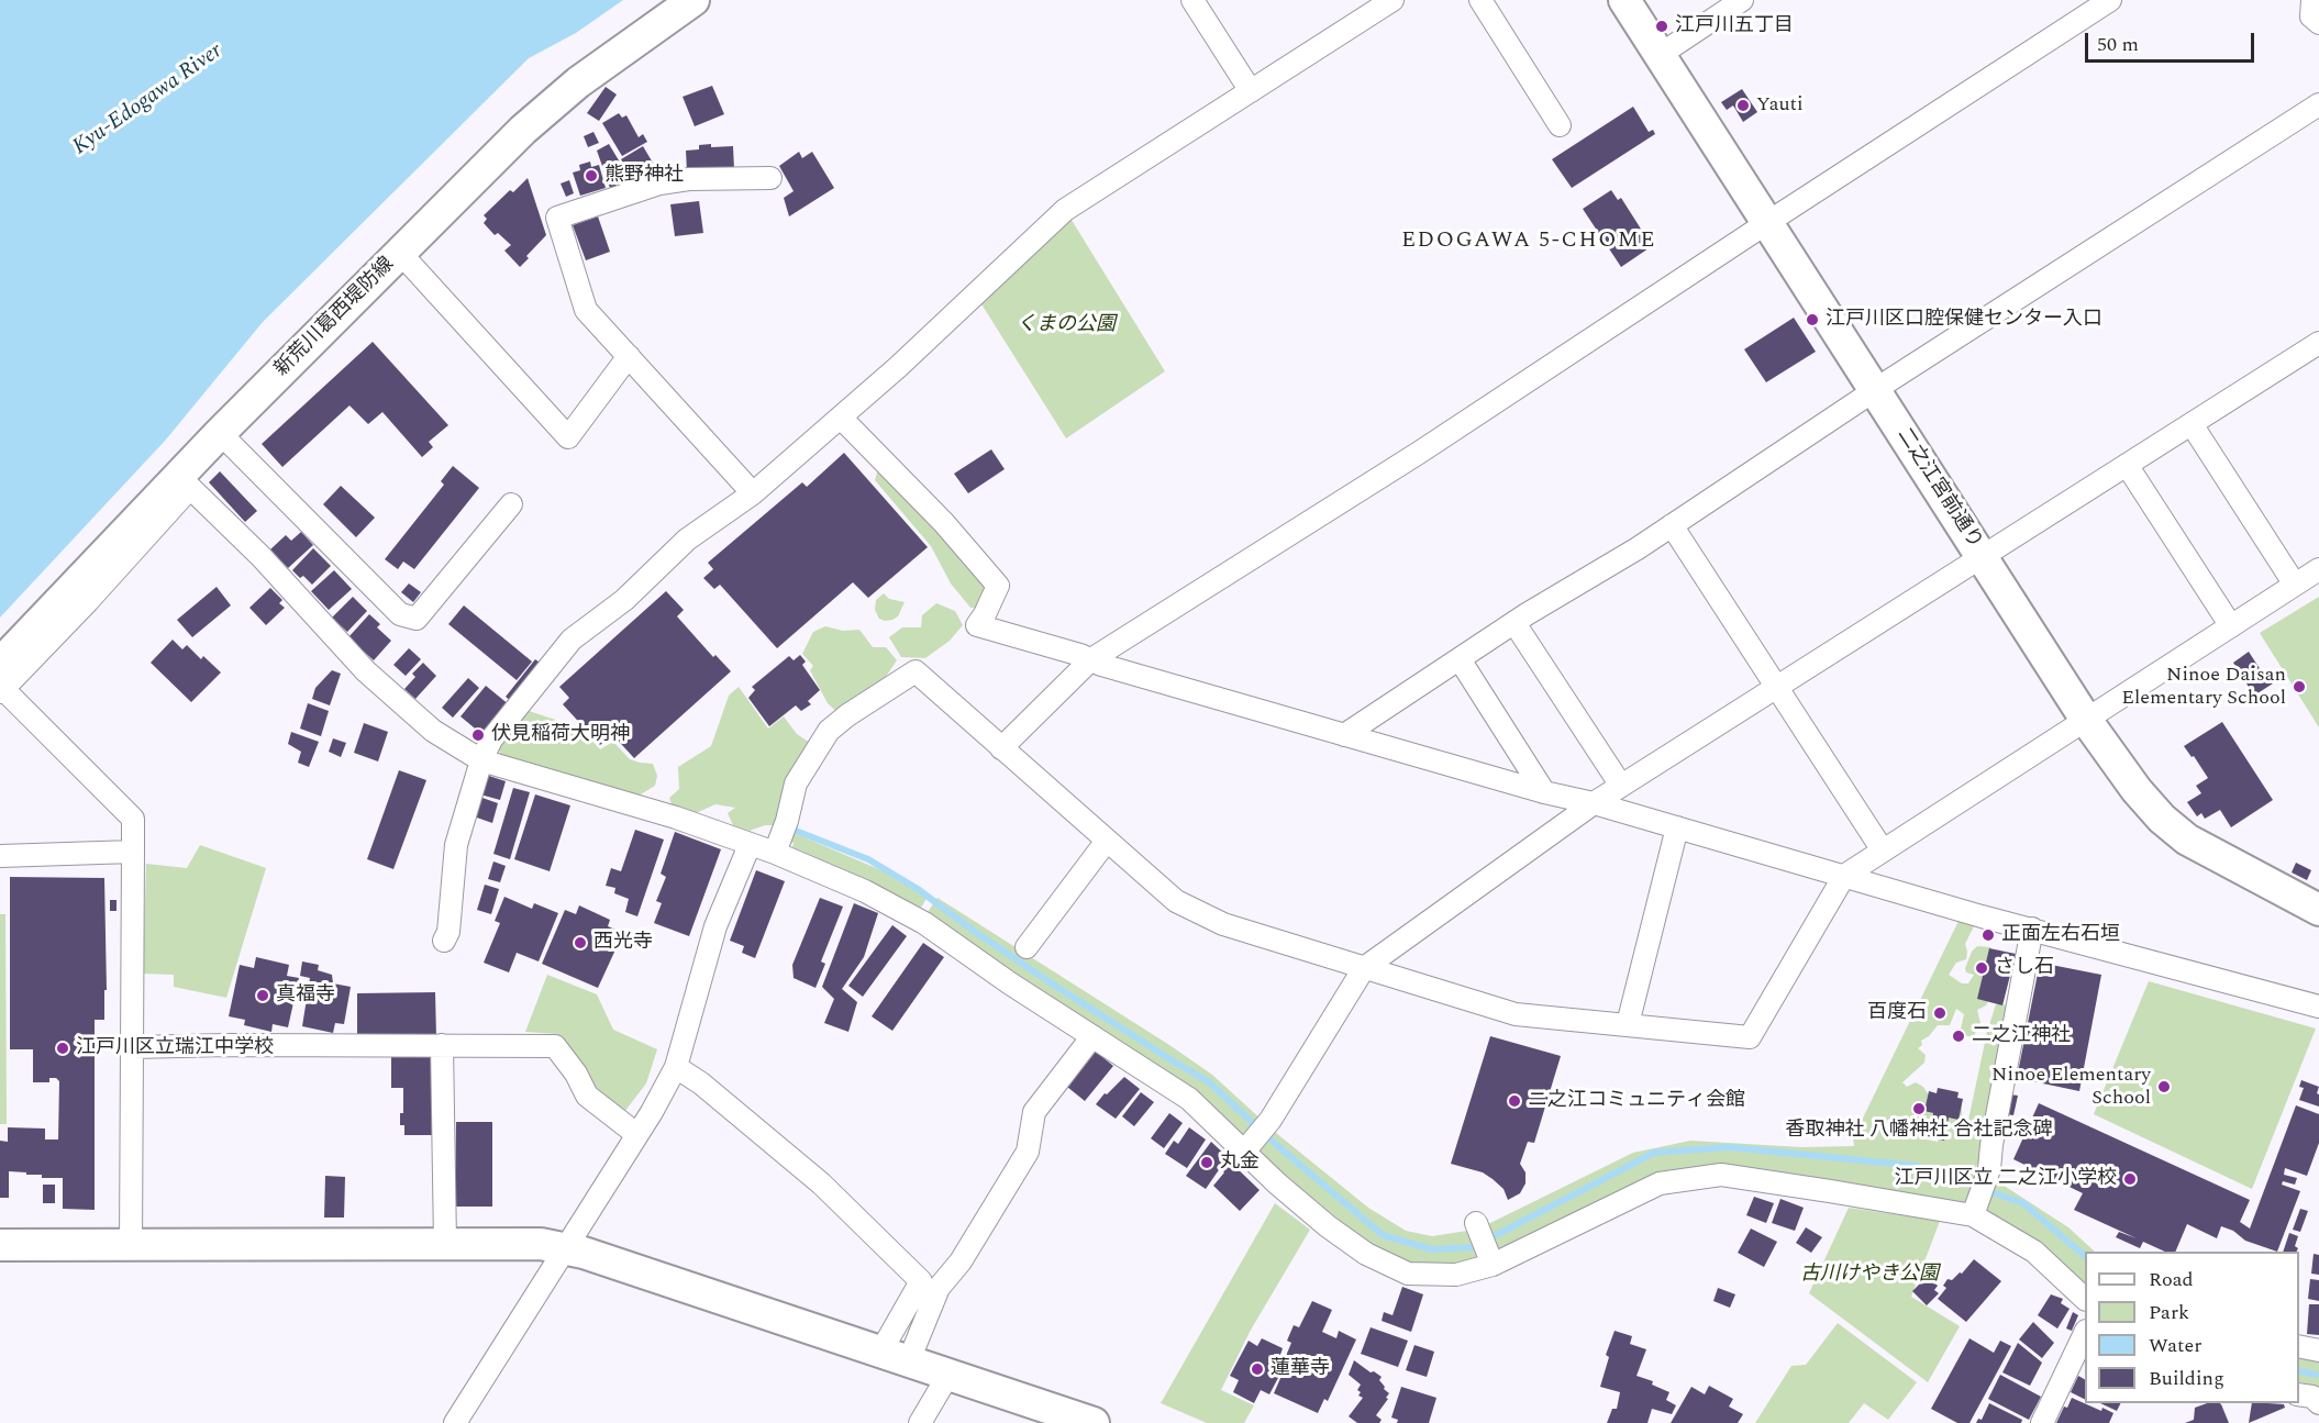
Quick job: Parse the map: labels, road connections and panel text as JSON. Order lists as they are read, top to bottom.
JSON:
{
  "streets": {
    "street": ["新荒川葛西堤防線", "二之江宮前通り"]
  },
  "districts": ["EDOGAWA 5-CHOME"],
  "water": ["Kyu-Edogawa River"],
  "parks": ["くまの公園", "古川けやき公園"],
  "places": [
    "江戸川五丁目",
    "Yauti",
    "熊野神社",
    "江戸川区口腔保健センター入口",
    "Ninoe Daisan Elementary School",
    "伏見稲荷大明神",
    "正面左右石垣",
    "西光寺",
    "さし石",
    "真福寺",
    "百度石",
    "二之江神社",
    "江戸川区立瑞江中学校",
    "Ninoe Elementary School",
    "ニ之江コミュニティ会館",
    "香取神社 八幡神社 合社記念碑",
    "丸金",
    "江戸川区立 二之江小学校",
    "蓮華寺"
  ],
  "legend": [
    "Road",
    "Park",
    "Water",
    "Building"
  ],
  "scale_bar": "50 m"
}
